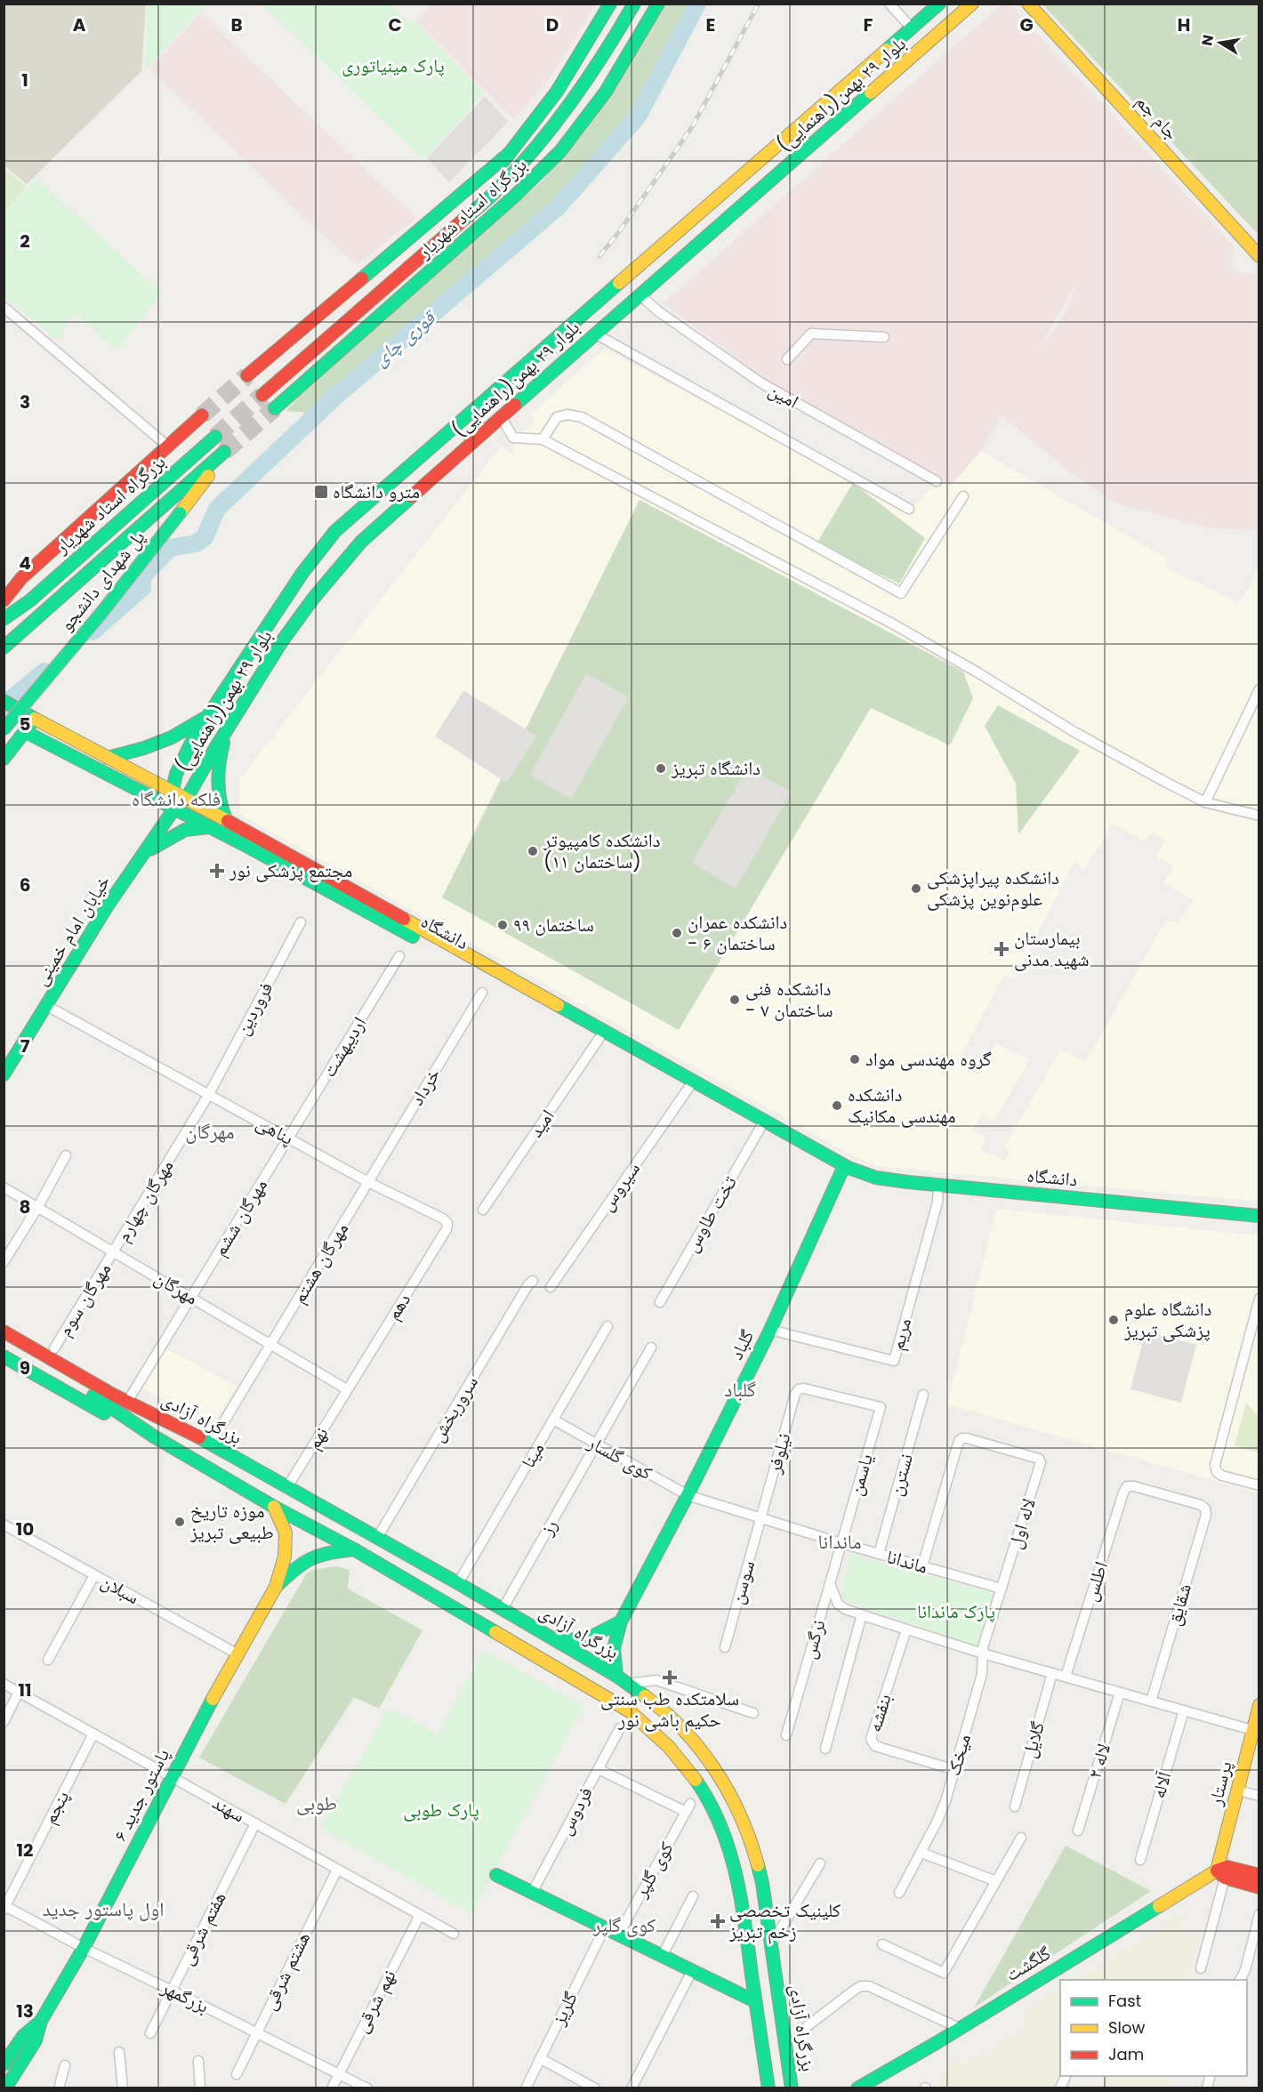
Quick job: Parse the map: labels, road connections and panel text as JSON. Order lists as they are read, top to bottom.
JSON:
{
  "streets": {
    "main road": [
      "بلوار ٢٩ بهمن(راهنمایی)",
      "جام جم",
      "بزرگراه استاد شهریار",
      "پل شهدای دانشجو",
      "خیابان امام خمینی",
      "دانشگاه",
      "گلباد",
      "بزرگراه آزادی",
      "پرستار",
      "پاستور جدید ۶",
      "گلگشت"
    ],
    "street": [
      "امین",
      "فروردین",
      "اردیبهشت",
      "خرداد",
      "امید",
      "پناهی",
      "سیروس",
      "مهرگان چهارم",
      "تخت طاوس",
      "مهرگان ششم",
      "مهرگان هشتم",
      "مهرگان",
      "مهرگان سوم",
      "دهم",
      "مریم",
      "سروربخش",
      "نهم",
      "نیلوفر",
      "مینا",
      "کوی گلسار",
      "یاسمن",
      "نسترن",
      "لاله اول",
      "رز",
      "ماندانا",
      "اطلس",
      "سوسن",
      "سبلان",
      "شقایق",
      "نرگس",
      "بنفشه",
      "گلایل",
      "میخک",
      "لاله ۲",
      "آلاله",
      "پنجم",
      "سهند",
      "فردوس",
      "کوی گلپر",
      "هفتم شرقی",
      "هشتم شرقی",
      "بزرگمهر",
      "نهم شرقی",
      "گلریز"
    ]
  },
  "crossings": [
    ["بلوار ٢٩ بهمن(راهنمایی)", "امین"],
    ["بلوار ٢٩ بهمن(راهنمایی)", "خیابان امام خمینی"],
    ["بلوار ٢٩ بهمن(راهنمایی)", "دانشگاه"],
    ["خیابان امام خمینی", "دانشگاه"],
    ["خیابان امام خمینی", "پناهی"],
    ["دانشگاه", "امید"],
    ["دانشگاه", "سیروس"],
    ["دانشگاه", "تخت طاوس"],
    ["دانشگاه", "مریم"],
    ["دانشگاه", "گلباد"],
    ["فروردین", "پناهی"],
    ["فروردین", "مهرگان چهارم"],
    ["اردیبهشت", "پناهی"],
    ["اردیبهشت", "مهرگان ششم"],
    ["خرداد", "پناهی"],
    ["خرداد", "مهرگان هشتم"],
    ["پناهی", "مهرگان چهارم"],
    ["پناهی", "مهرگان ششم"],
    ["پناهی", "مهرگان هشتم"],
    ["پناهی", "دهم"],
    ["مهرگان چهارم", "مهرگان"],
    ["مهرگان چهارم", "مهرگان سوم"],
    ["مهرگان ششم", "مهرگان"],
    ["مهرگان هشتم", "مهرگان"],
    ["مهرگان هشتم", "بزرگراه آزادی"],
    ["مهرگان", "مهرگان سوم"],
    ["مهرگان", "دهم"],
    ["مهرگان", "نهم"],
    ["دهم", "نهم"],
    ["مریم", "گلباد"],
    ["گلباد", "بزرگراه آزادی"],
    ["گلباد", "کوی گلسار"],
    ["گلباد", "ماندانا"],
    ["سروربخش", "بزرگراه آزادی"],
    ["بزرگراه آزادی", "نهم"],
    ["بزرگراه آزادی", "مینا"],
    ["بزرگراه آزادی", "رز"],
    ["بزرگراه آزادی", "پاستور جدید ۶"],
    ["نیلوفر", "یاسمن"],
    ["نیلوفر", "ماندانا"],
    ["نیلوفر", "سوسن"],
    ["مینا", "کوی گلسار"],
    ["کوی گلسار", "رز"],
    ["کوی گلسار", "ماندانا"],
    ["یاسمن", "ماندانا"],
    ["یاسمن", "نرگس"],
    ["نسترن", "ماندانا"],
    ["لاله اول", "ماندانا"],
    ["ماندانا", "سوسن"],
    ["ماندانا", "نرگس"],
    ["اطلس", "شقایق"],
    ["سبلان", "پاستور جدید ۶"],
    ["بنفشه", "میخک"],
    ["پرستار", "گلگشت"],
    ["پاستور جدید ۶", "سهند"],
    ["پاستور جدید ۶", "بزرگمهر"],
    ["پنجم", "سهند"],
    ["پنجم", "بزرگمهر"],
    ["سهند", "هفتم شرقی"],
    ["سهند", "هشتم شرقی"],
    ["سهند", "نهم شرقی"],
    ["فردوس", "کوی گلپر"],
    ["هفتم شرقی", "بزرگمهر"],
    ["هشتم شرقی", "بزرگمهر"],
    ["بزرگمهر", "نهم شرقی"]
  ],
  "districts": [
    "فلکه دانشگاه",
    "مهرگان",
    "گلباد",
    "ماندانا",
    "طوبی",
    "اول پاستور جدید",
    "کوی گلپر"
  ],
  "water": ["قوری چای"],
  "parks": ["پارک مینیاتوری", "پارک ماندانا", "پارک طوبی"],
  "places": {
    "transit": ["مترو دانشگاه"],
    "other": [
      "دانشگاه تبریز",
      "دانشکده کامپیوتر (ساختمان ۱۱)",
      "دانشکده پیراپزشکی علوم‌نوین پزشکی",
      "ساختمان ۹۹",
      "دانشکده عمران - ساختمان ۶",
      "دانشکده فنی - ساختمان ۷",
      "گروه مهندسی مواد",
      "دانشکده مهندسی مکانیک",
      "دانشگاه علوم پزشکی تبریز",
      "موزه تاریخ طبیعی تبریز"
    ],
    "health": [
      "مجتمع پزشکی نور",
      "بیمارستان شهید مدنی",
      "سلامتکده طب سنتی حکیم باشی نور",
      "کلینیک تخصصی زخم تبریز"
    ]
  },
  "legend": ["Fast", "Slow", "Jam"],
  "north": "left",
  "grid": {
    "columns": [
      "A",
      "B",
      "C",
      "D",
      "E",
      "F",
      "G",
      "H"
    ],
    "rows": [
      "1",
      "2",
      "3",
      "4",
      "5",
      "6",
      "7",
      "8",
      "9",
      "10",
      "11",
      "12",
      "13"
    ]
  }
}
